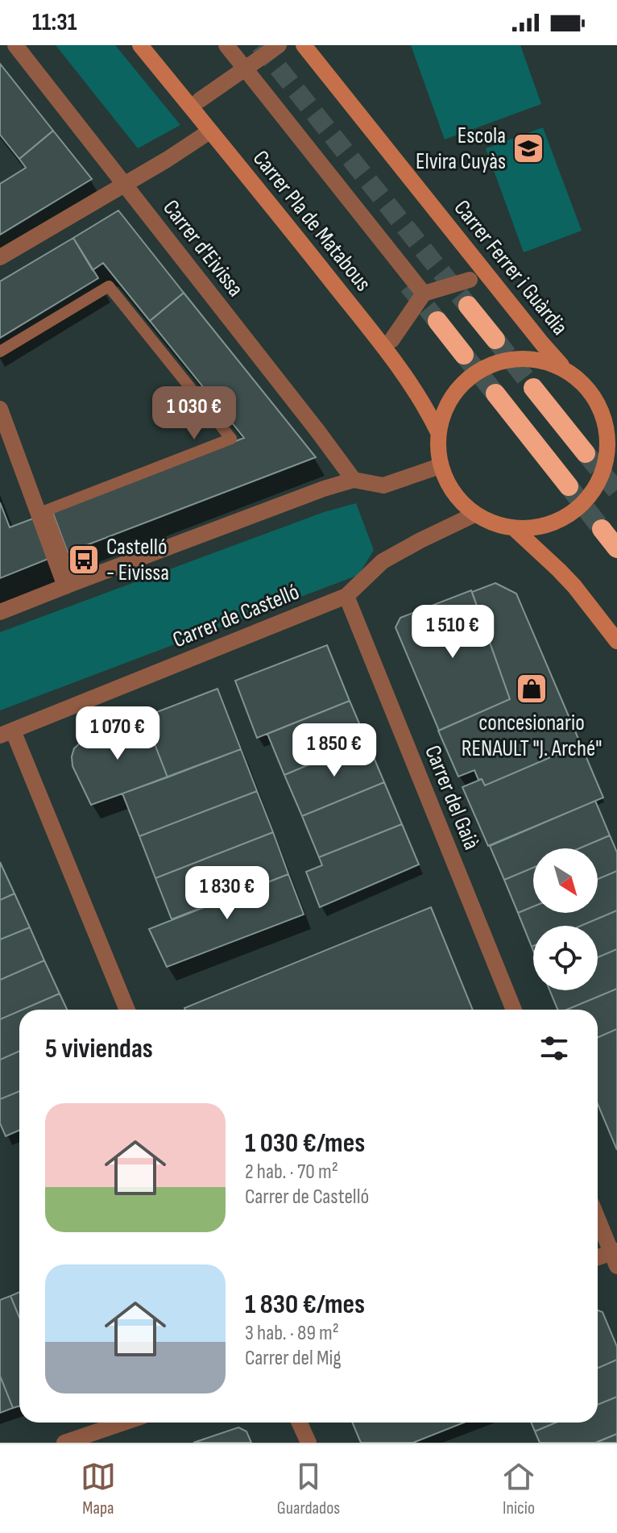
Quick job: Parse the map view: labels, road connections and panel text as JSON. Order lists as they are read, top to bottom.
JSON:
{
  "streets": {
    "main road": ["Carrer Pla de Matabous", "Carrer Ferrer i Guàrdia"],
    "street": ["Carrer d'Eivissa", "Carrer de Castelló", "Carrer del Gaià"]
  },
  "crossings": [
    ["Carrer Pla de Matabous", "Carrer Ferrer i Guàrdia"],
    ["Carrer Pla de Matabous", "Carrer de Castelló"],
    ["Carrer Ferrer i Guàrdia", "Carrer de Castelló"],
    ["Carrer de Castelló", "Carrer del Gaià"]
  ],
  "places": {
    "school or university": ["Escola Elvira Cuyàs"],
    "bus stop": ["Castelló - Eivissa"],
    "shop": ["concesionario RENAULT \"J. Arché\""]
  },
  "north": "bottom right",
  "page": {
    "status": "11:31",
    "price": [
      "1 030 €",
      "1 510 €",
      "1 070 €",
      "1 850 €",
      "1 830 €"
    ],
    "heading": "5 viviendas",
    "list": [
      {
        "name": "1 030 €/mes",
        "note": "2 hab. · 70 m² · Carrer de Castelló"
      },
      {
        "name": "1 830 €/mes",
        "note": "3 hab. · 89 m² · Carrer del Mig"
      }
    ],
    "tabs": ["Mapa", "Guardados", "Inicio"]
  }
}
